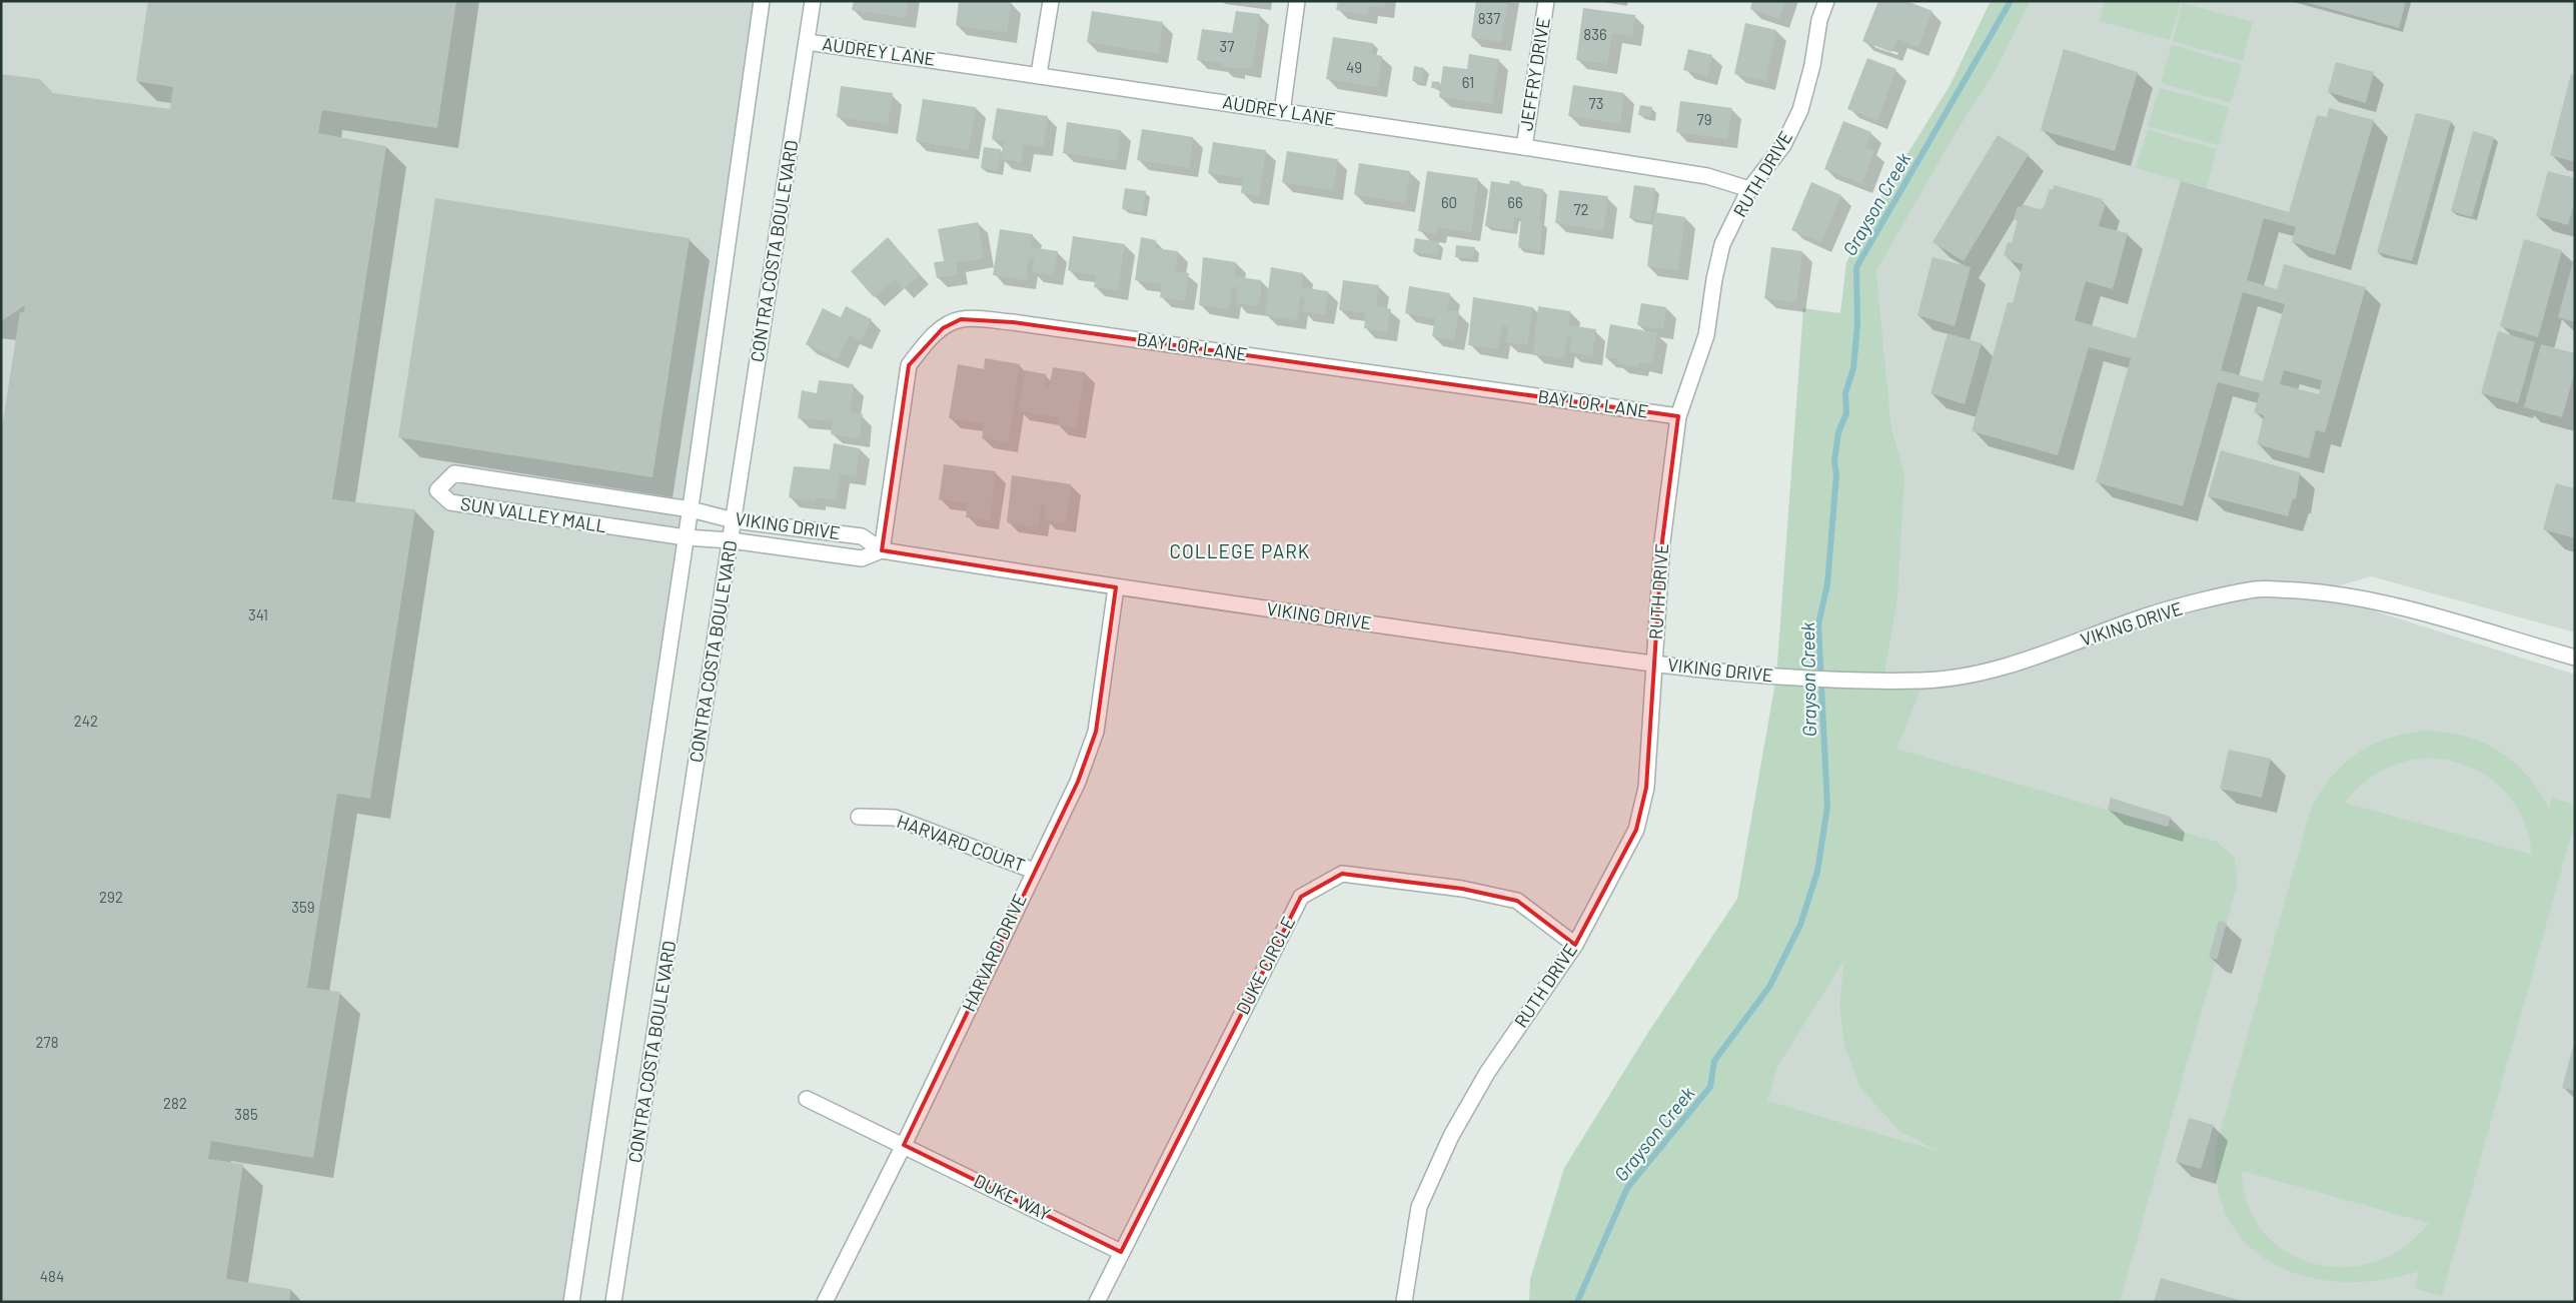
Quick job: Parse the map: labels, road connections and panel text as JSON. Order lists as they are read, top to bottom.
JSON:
{
  "streets": {
    "street": [
      "AUDREY LANE",
      "JEFFRY DRIVE",
      "RUTH DRIVE",
      "CONTRA COSTA BOULEVARD",
      "BAYLOR LANE",
      "SUN VALLEY MALL",
      "VIKING DRIVE",
      "HARVARD COURT",
      "HARVARD DRIVE",
      "DUKE CIRCLE",
      "DUKE WAY"
    ]
  },
  "crossings": [
    ["AUDREY LANE", "JEFFRY DRIVE"],
    ["AUDREY LANE", "RUTH DRIVE"],
    ["AUDREY LANE", "CONTRA COSTA BOULEVARD"],
    ["RUTH DRIVE", "BAYLOR LANE"],
    ["RUTH DRIVE", "VIKING DRIVE"],
    ["RUTH DRIVE", "DUKE CIRCLE"],
    ["CONTRA COSTA BOULEVARD", "VIKING DRIVE"],
    ["BAYLOR LANE", "VIKING DRIVE"],
    ["SUN VALLEY MALL", "VIKING DRIVE"],
    ["VIKING DRIVE", "HARVARD DRIVE"],
    ["HARVARD COURT", "HARVARD DRIVE"],
    ["HARVARD DRIVE", "DUKE WAY"],
    ["DUKE CIRCLE", "DUKE WAY"]
  ],
  "districts": ["COLLEGE PARK"],
  "water": ["Grayson Creek"],
  "house_numbers": [
    "837",
    "836",
    "37",
    "49",
    "61",
    "73",
    "79",
    "60",
    "66",
    "72",
    "341",
    "242",
    "292",
    "359",
    "278",
    "282",
    "385",
    "484"
  ]
}
